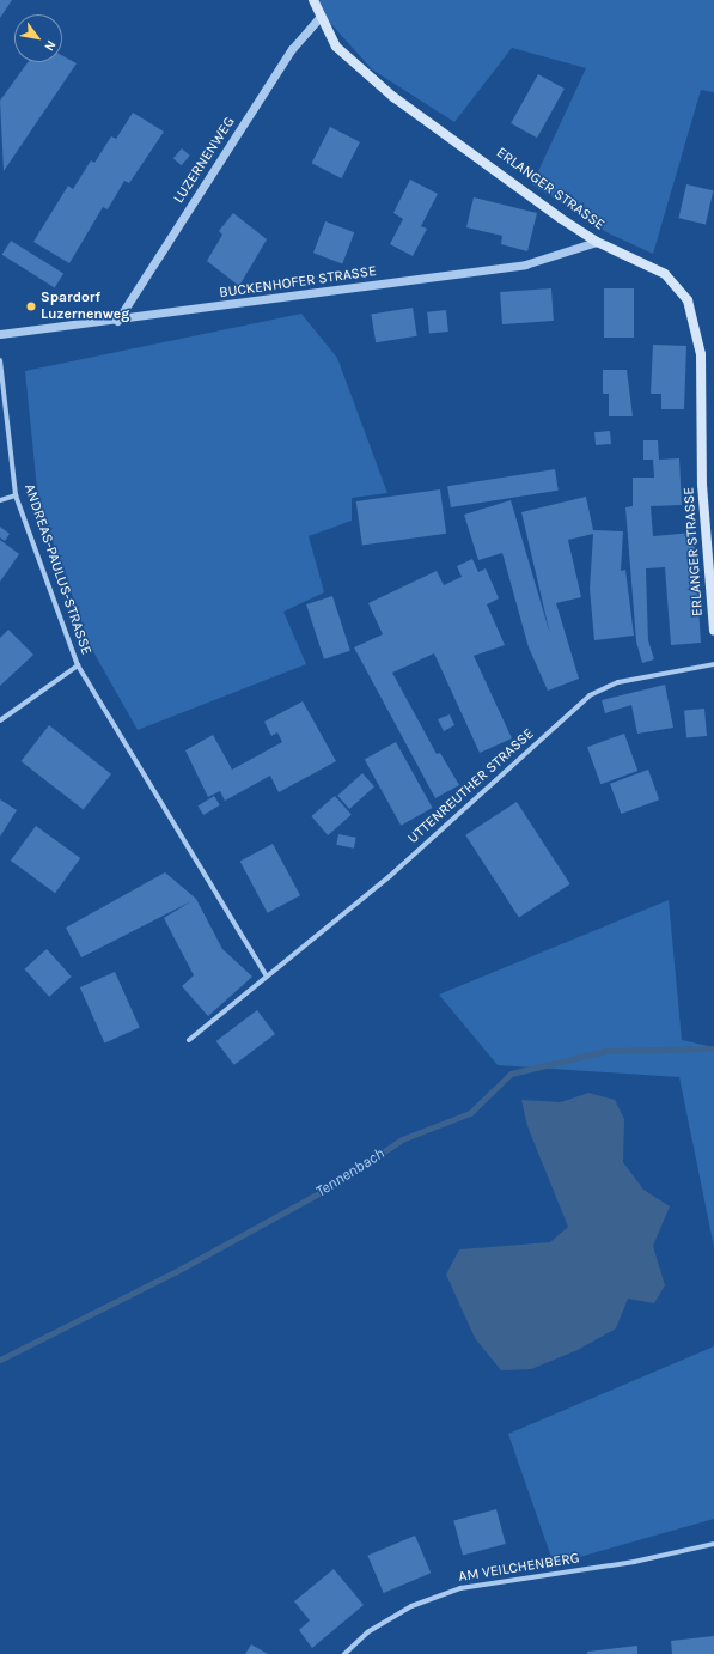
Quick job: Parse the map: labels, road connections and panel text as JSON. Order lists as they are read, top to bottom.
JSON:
{
  "streets": {
    "main road": ["ERLANGER STRASSE"],
    "street": [
      "LUZERNENWEG",
      "BUCKENHOFER STRASSE",
      "ANDREAS-PAULUS-STRASSE",
      "UTTENREUTHER STRASSE",
      "AM VEILCHENBERG"
    ]
  },
  "crossings": [
    ["LUZERNENWEG", "ERLANGER STRASSE"],
    ["LUZERNENWEG", "BUCKENHOFER STRASSE"],
    ["ERLANGER STRASSE", "BUCKENHOFER STRASSE"]
  ],
  "water": ["Tennenbach"],
  "places": ["Spardorf Luzernenweg"],
  "north": "bottom right"
}
